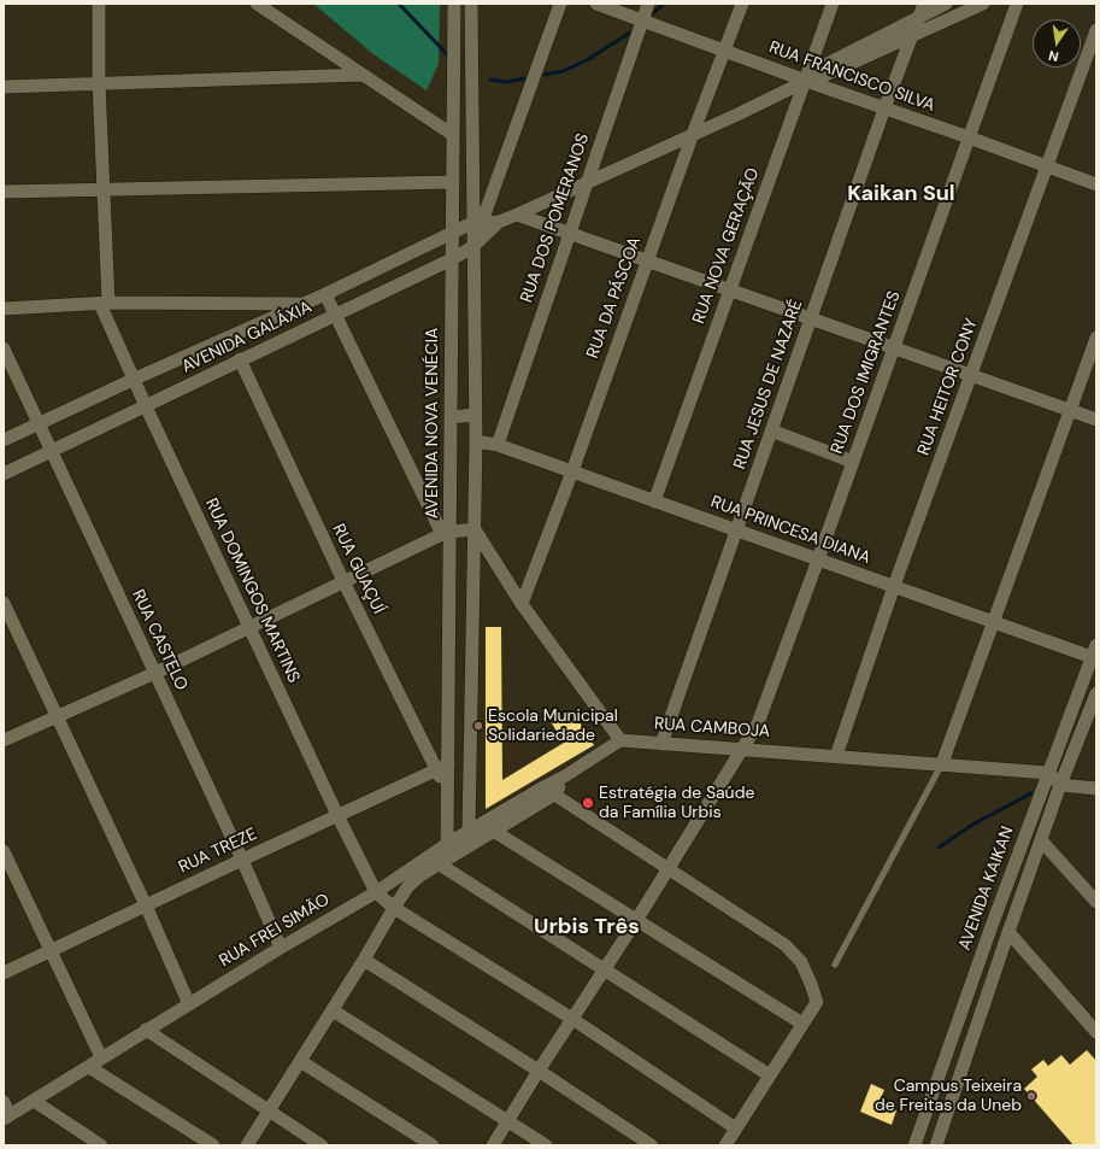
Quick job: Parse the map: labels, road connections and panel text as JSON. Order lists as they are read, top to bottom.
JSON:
{
  "streets": {
    "street": [
      "RUA FRANCISCO SILVA",
      "RUA DOS POMERANOS",
      "RUA NOVA GERAÇÃO",
      "RUA DA PÁSCOA",
      "AVENIDA GALÁXIA",
      "RUA DOS IMIGRANTES",
      "RUA JESUS DE NAZARÉ",
      "RUA HEITOR CONY",
      "AVENIDA NOVA VENÉCIA",
      "RUA PRINCESA DIANA",
      "RUA GUAÇUÍ",
      "RUA DOMINGOS MARTINS",
      "RUA CASTELO",
      "RUA CAMBOJA",
      "RUA TREZE",
      "AVENIDA KAIKAN",
      "RUA FREI SIMÃO"
    ]
  },
  "crossings": [
    ["RUA FRANCISCO SILVA", "RUA DOS POMERANOS"],
    ["RUA FRANCISCO SILVA", "RUA NOVA GERAÇÃO"],
    ["RUA FRANCISCO SILVA", "RUA DA PÁSCOA"],
    ["RUA FRANCISCO SILVA", "RUA DOS IMIGRANTES"],
    ["RUA FRANCISCO SILVA", "RUA JESUS DE NAZARÉ"],
    ["RUA FRANCISCO SILVA", "RUA HEITOR CONY"],
    ["RUA DOS POMERANOS", "RUA PRINCESA DIANA"],
    ["RUA NOVA GERAÇÃO", "RUA PRINCESA DIANA"],
    ["RUA DA PÁSCOA", "RUA PRINCESA DIANA"],
    ["AVENIDA GALÁXIA", "AVENIDA NOVA VENÉCIA"],
    ["AVENIDA GALÁXIA", "RUA GUAÇUÍ"],
    ["AVENIDA GALÁXIA", "RUA DOMINGOS MARTINS"],
    ["AVENIDA GALÁXIA", "RUA CASTELO"],
    ["RUA DOS IMIGRANTES", "RUA PRINCESA DIANA"],
    ["RUA DOS IMIGRANTES", "RUA CAMBOJA"],
    ["RUA JESUS DE NAZARÉ", "RUA PRINCESA DIANA"],
    ["RUA JESUS DE NAZARÉ", "RUA CAMBOJA"],
    ["RUA HEITOR CONY", "RUA PRINCESA DIANA"],
    ["RUA HEITOR CONY", "RUA CAMBOJA"],
    ["AVENIDA NOVA VENÉCIA", "RUA GUAÇUÍ"],
    ["AVENIDA NOVA VENÉCIA", "RUA TREZE"],
    ["AVENIDA NOVA VENÉCIA", "RUA FREI SIMÃO"],
    ["RUA PRINCESA DIANA", "AVENIDA KAIKAN"],
    ["RUA GUAÇUÍ", "RUA TREZE"],
    ["RUA DOMINGOS MARTINS", "RUA TREZE"],
    ["RUA DOMINGOS MARTINS", "RUA FREI SIMÃO"],
    ["RUA CASTELO", "RUA TREZE"],
    ["RUA CASTELO", "RUA FREI SIMÃO"],
    ["RUA CAMBOJA", "AVENIDA KAIKAN"],
    ["RUA CAMBOJA", "RUA FREI SIMÃO"]
  ],
  "districts": ["Kaikan Sul", "Urbis Três"],
  "places": ["Escola Municipal Solidariedade", "Estratégia de Saúde da Família Urbis", "Campus Teixeira de Freitas da Uneb"],
  "north": "bottom"
}
